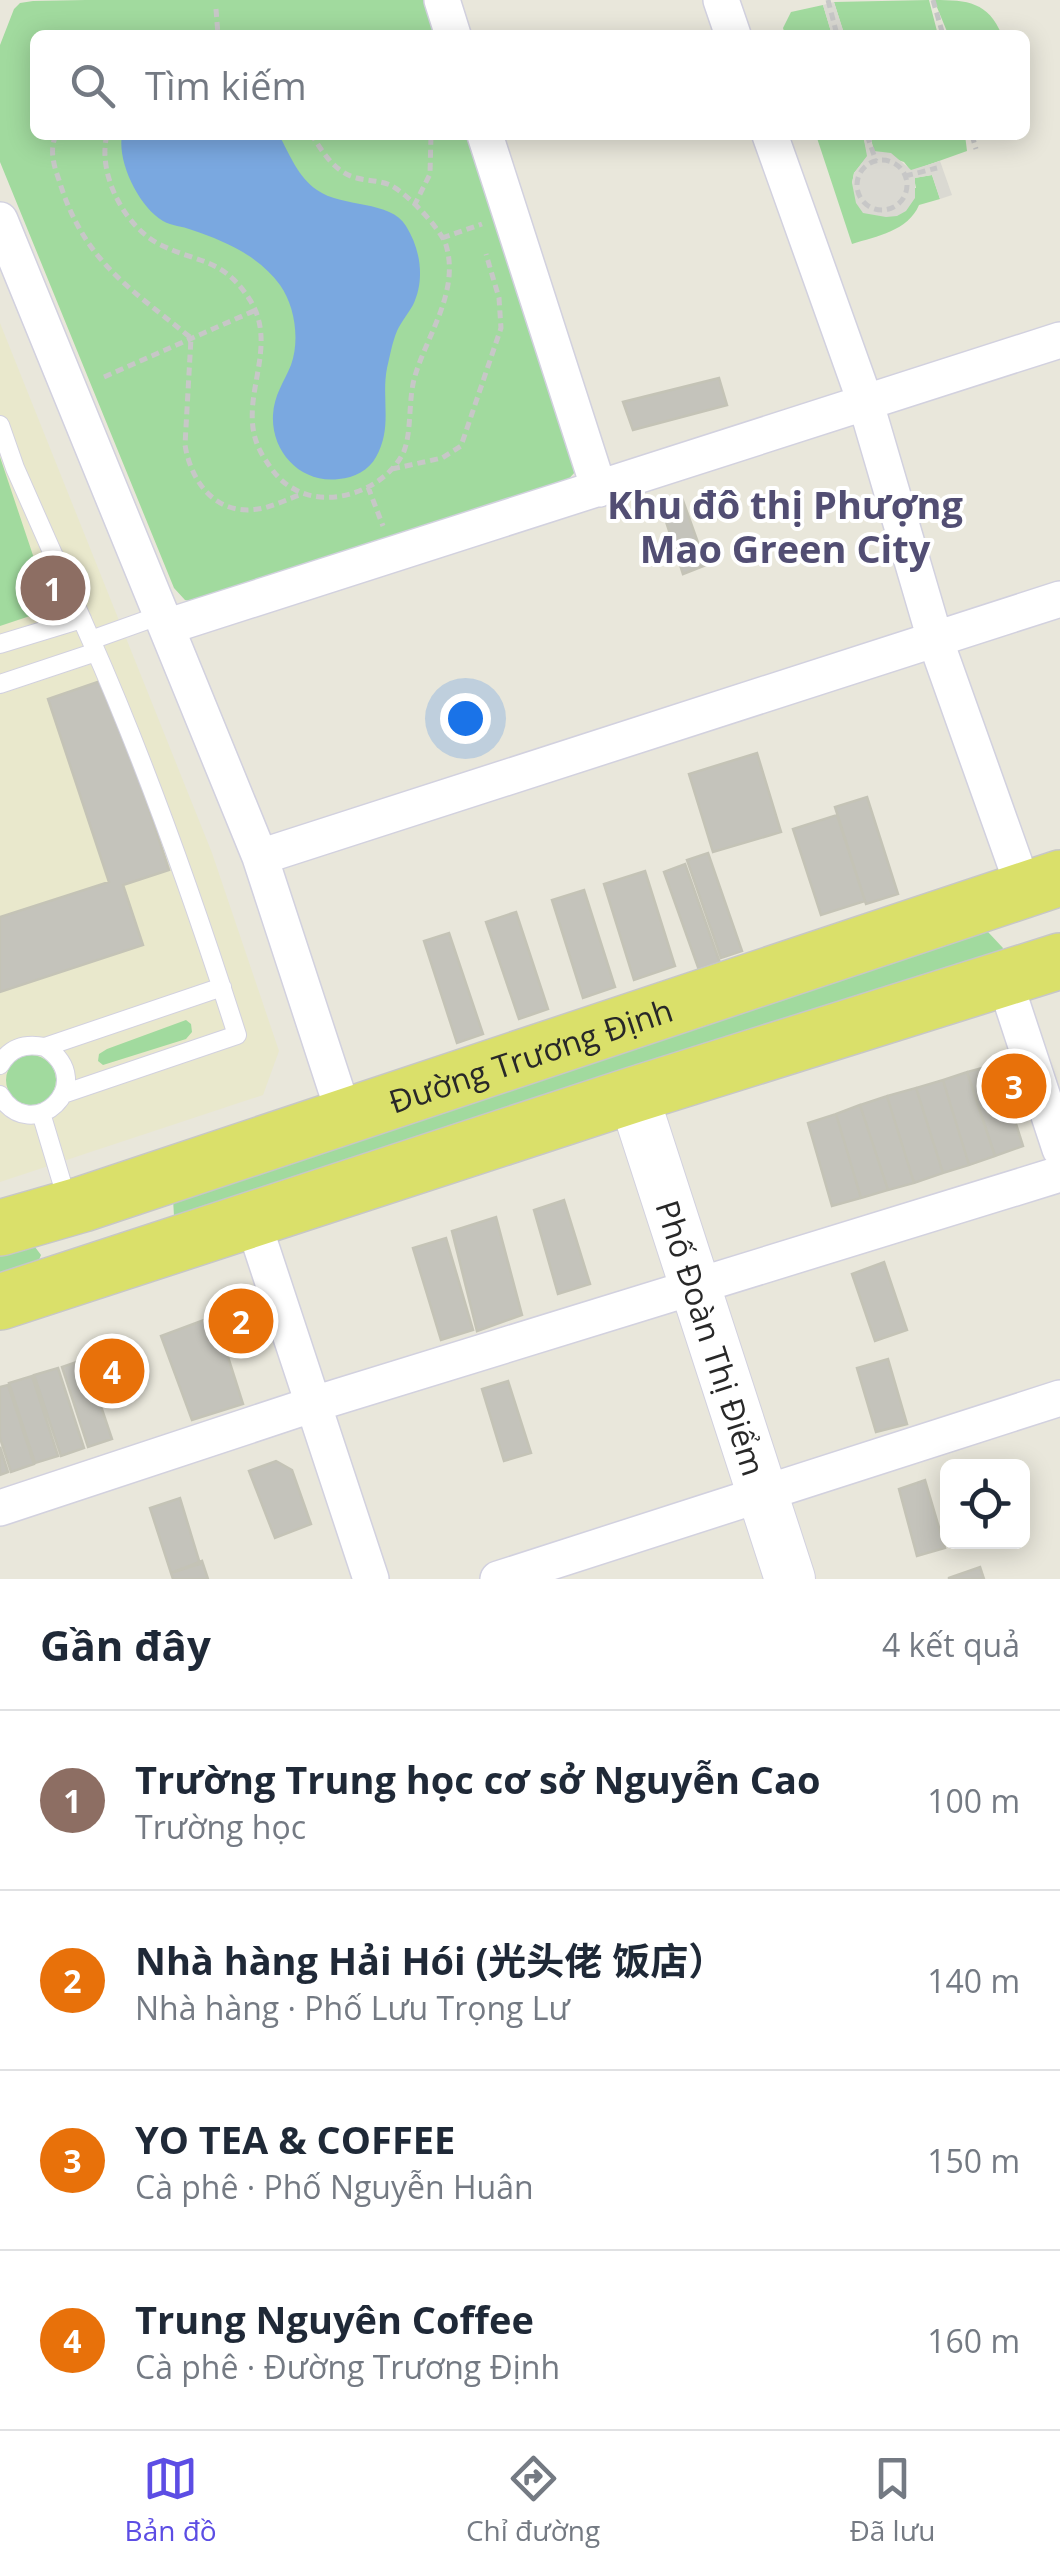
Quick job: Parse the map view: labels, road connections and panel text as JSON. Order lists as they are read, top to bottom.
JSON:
{
  "streets": {
    "main road": ["Đường Trương Định"],
    "street": ["Phố Đoàn Thị Điểm"]
  },
  "districts": ["Khu đô thị Phượng Mao Green City"],
  "page": {
    "search": "Tìm kiếm",
    "pins": [
      "1",
      "3",
      "2",
      "4"
    ],
    "heading": ["Gần đây", "4 kết quả"],
    "list": [
      {
        "mark": "1",
        "name": "Trường Trung học cơ sở Nguyễn Cao",
        "note": "Trường học",
        "value": "100 m"
      },
      {
        "mark": "2",
        "name": "Nhà hàng Hải Hói (光头佬 饭店）",
        "note": "Nhà hàng · Phố Lưu Trọng Lư",
        "value": "140 m"
      },
      {
        "mark": "3",
        "name": "YO TEA & COFFEE",
        "note": "Cà phê · Phố Nguyễn Huân",
        "value": "150 m"
      },
      {
        "mark": "4",
        "name": "Trung Nguyên Coffee",
        "note": "Cà phê · Đường Trương Định",
        "value": "160 m"
      }
    ],
    "nav": ["Bản đồ", "Chỉ đường", "Đã lưu"]
  }
}
